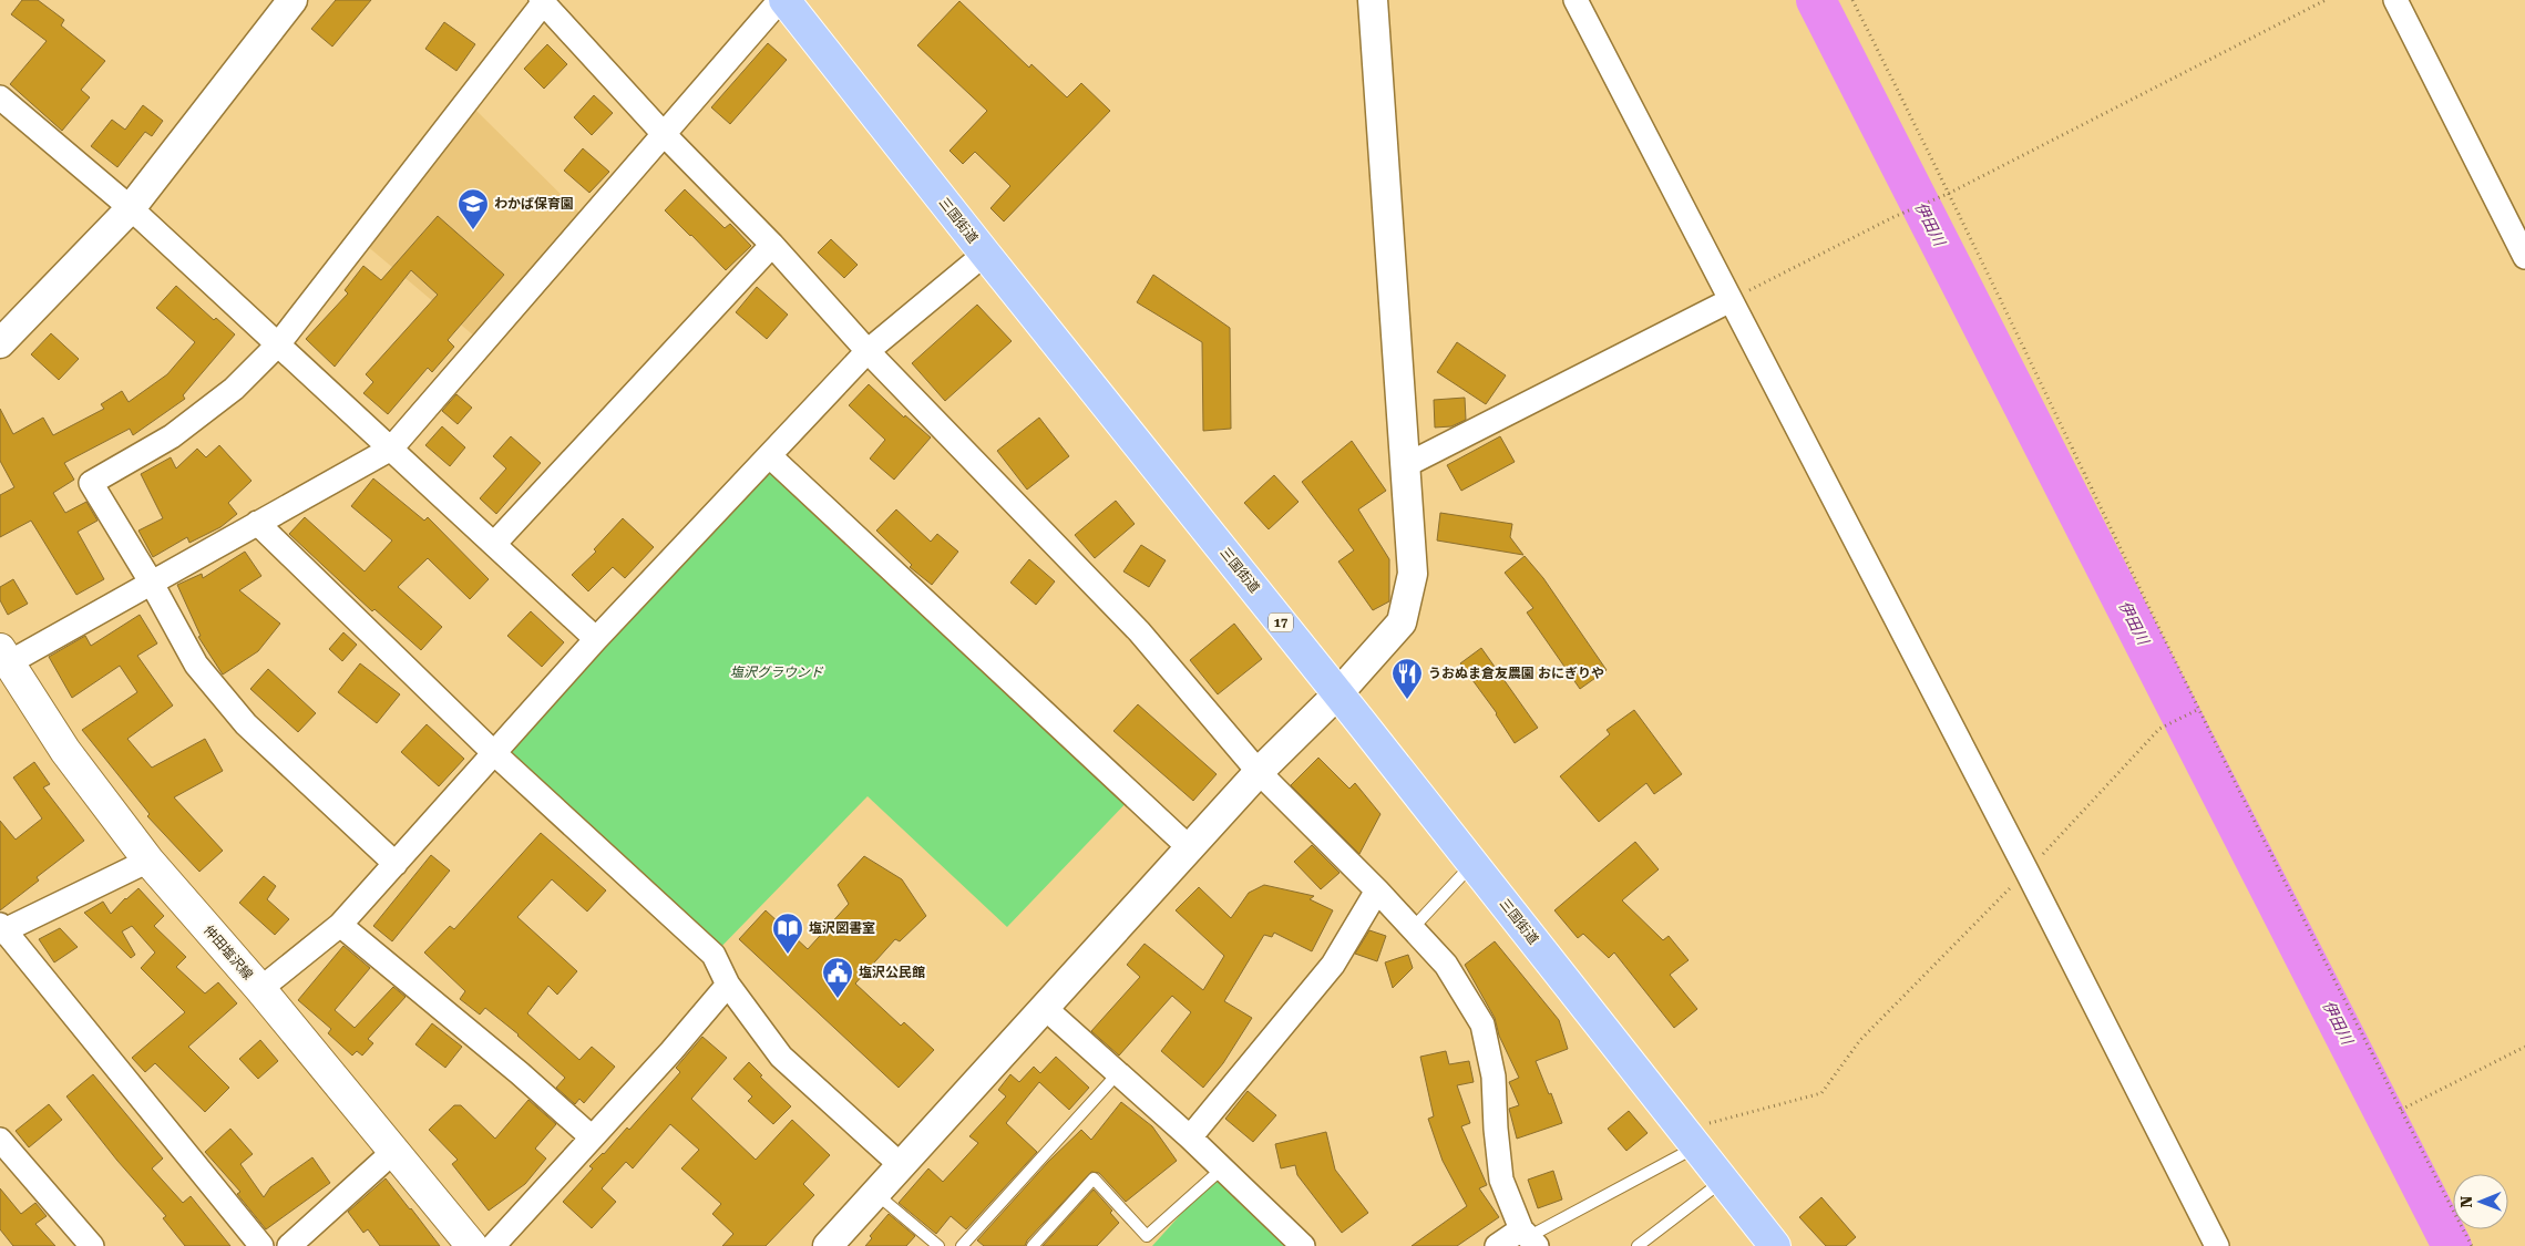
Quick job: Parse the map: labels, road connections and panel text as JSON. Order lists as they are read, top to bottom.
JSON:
{
  "streets": {
    "highway": ["三国街道", "17"],
    "main road": ["仲田塩沢線"]
  },
  "water": ["伊田川"],
  "parks": ["塩沢グラウンド"],
  "places": {
    "school or university": ["わかば保育園"],
    "restaurant": ["うおぬま倉友農園 おにぎりや"],
    "library": ["塩沢図書室"],
    "public building": ["塩沢公民館"]
  },
  "north": "left"
}
